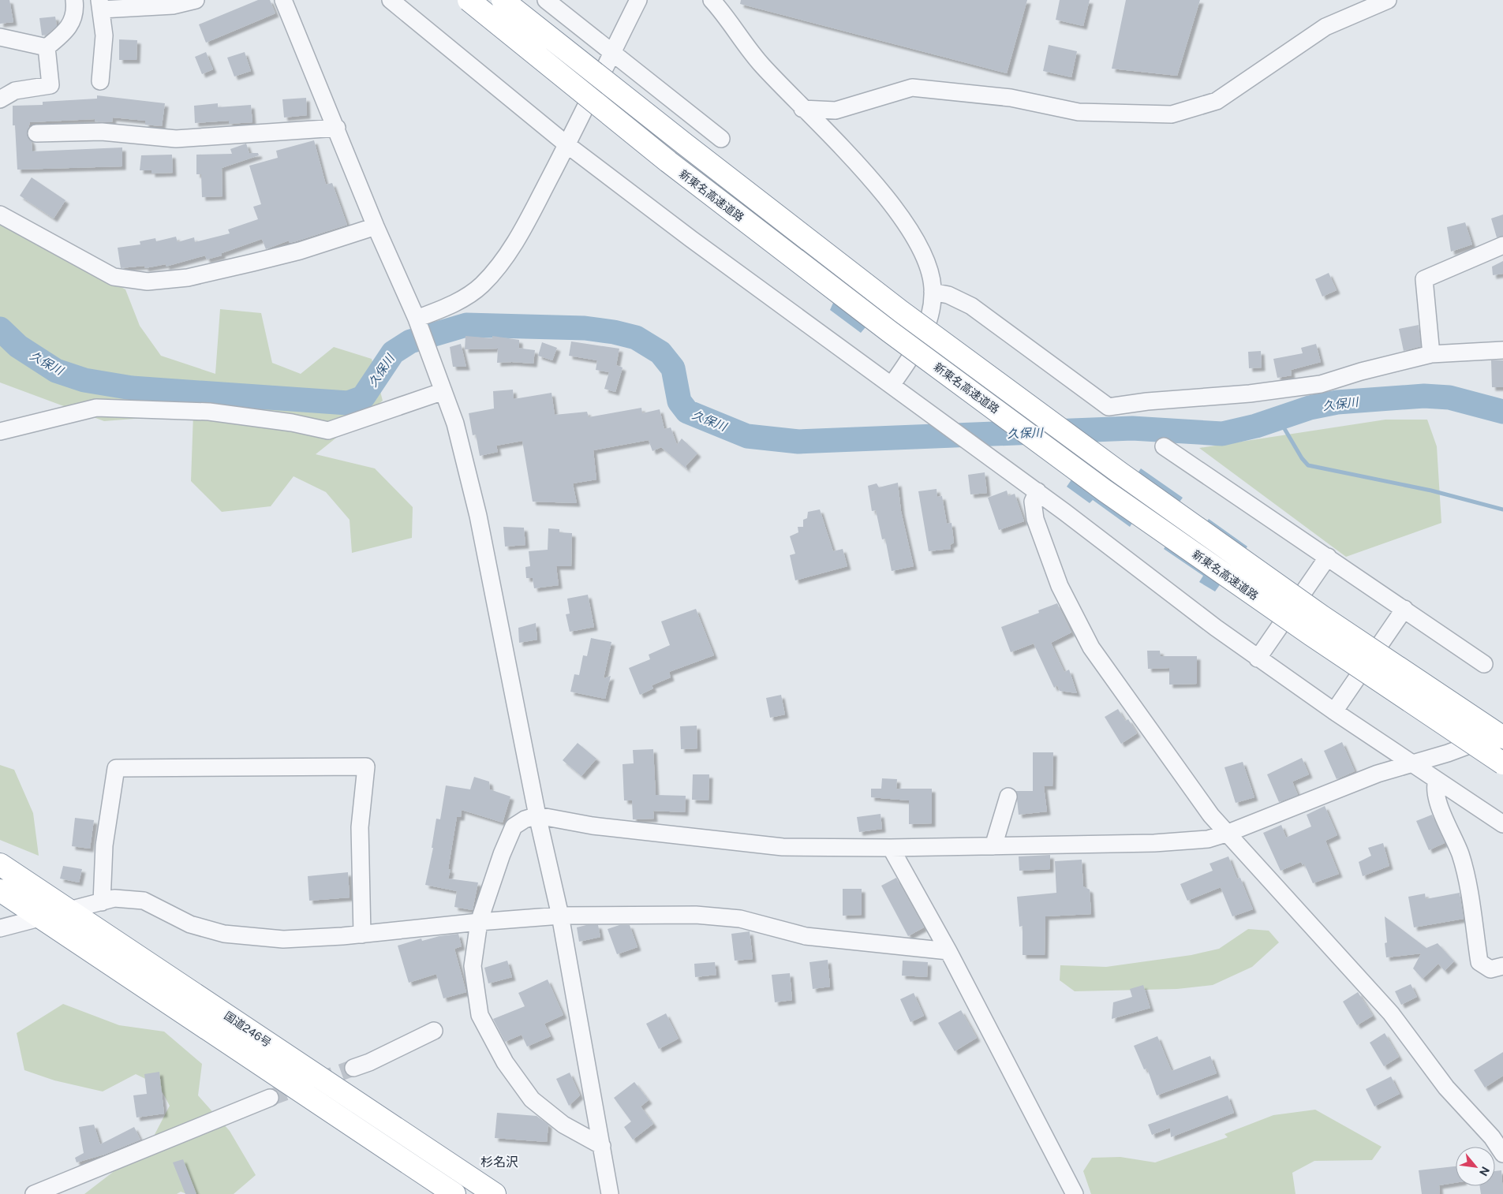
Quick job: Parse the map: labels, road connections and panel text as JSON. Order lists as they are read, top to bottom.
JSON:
{
  "streets": {
    "highway": ["新東名高速道路", "国道246号"]
  },
  "districts": ["杉名沢"],
  "water": ["久保川"],
  "north": "bottom right"
}
